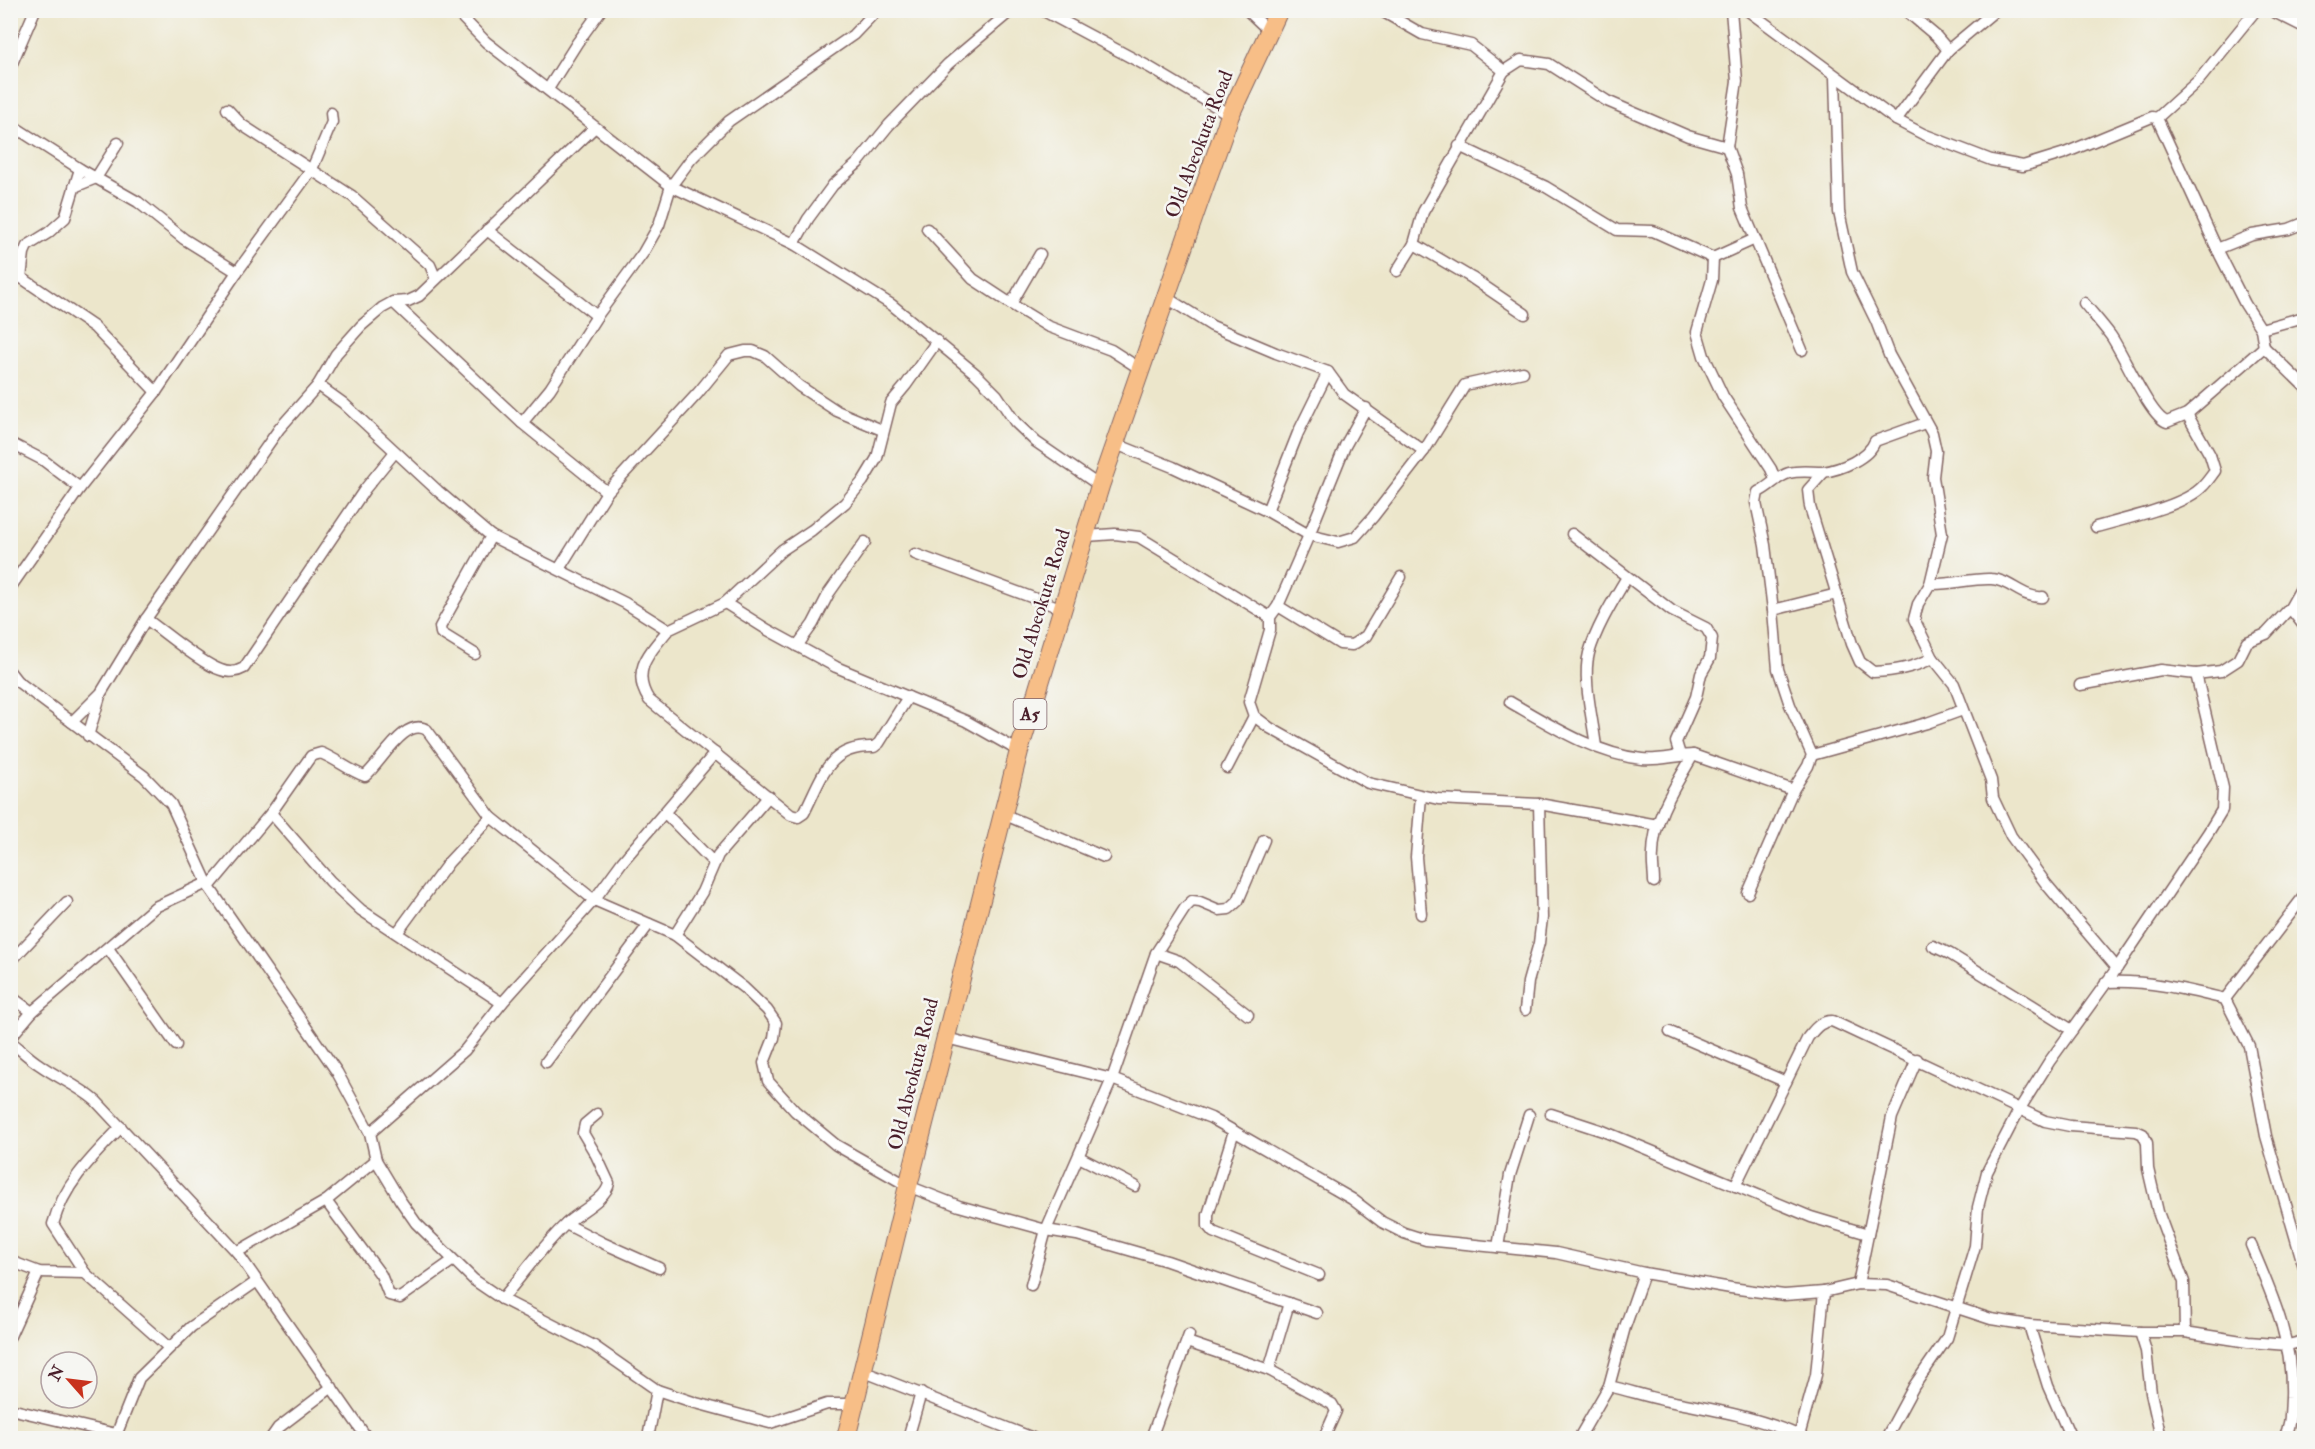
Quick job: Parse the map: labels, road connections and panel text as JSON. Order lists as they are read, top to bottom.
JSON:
{
  "streets": {
    "highway": ["Old Abeokuta Road", "A5"]
  },
  "north": "top left"
}
